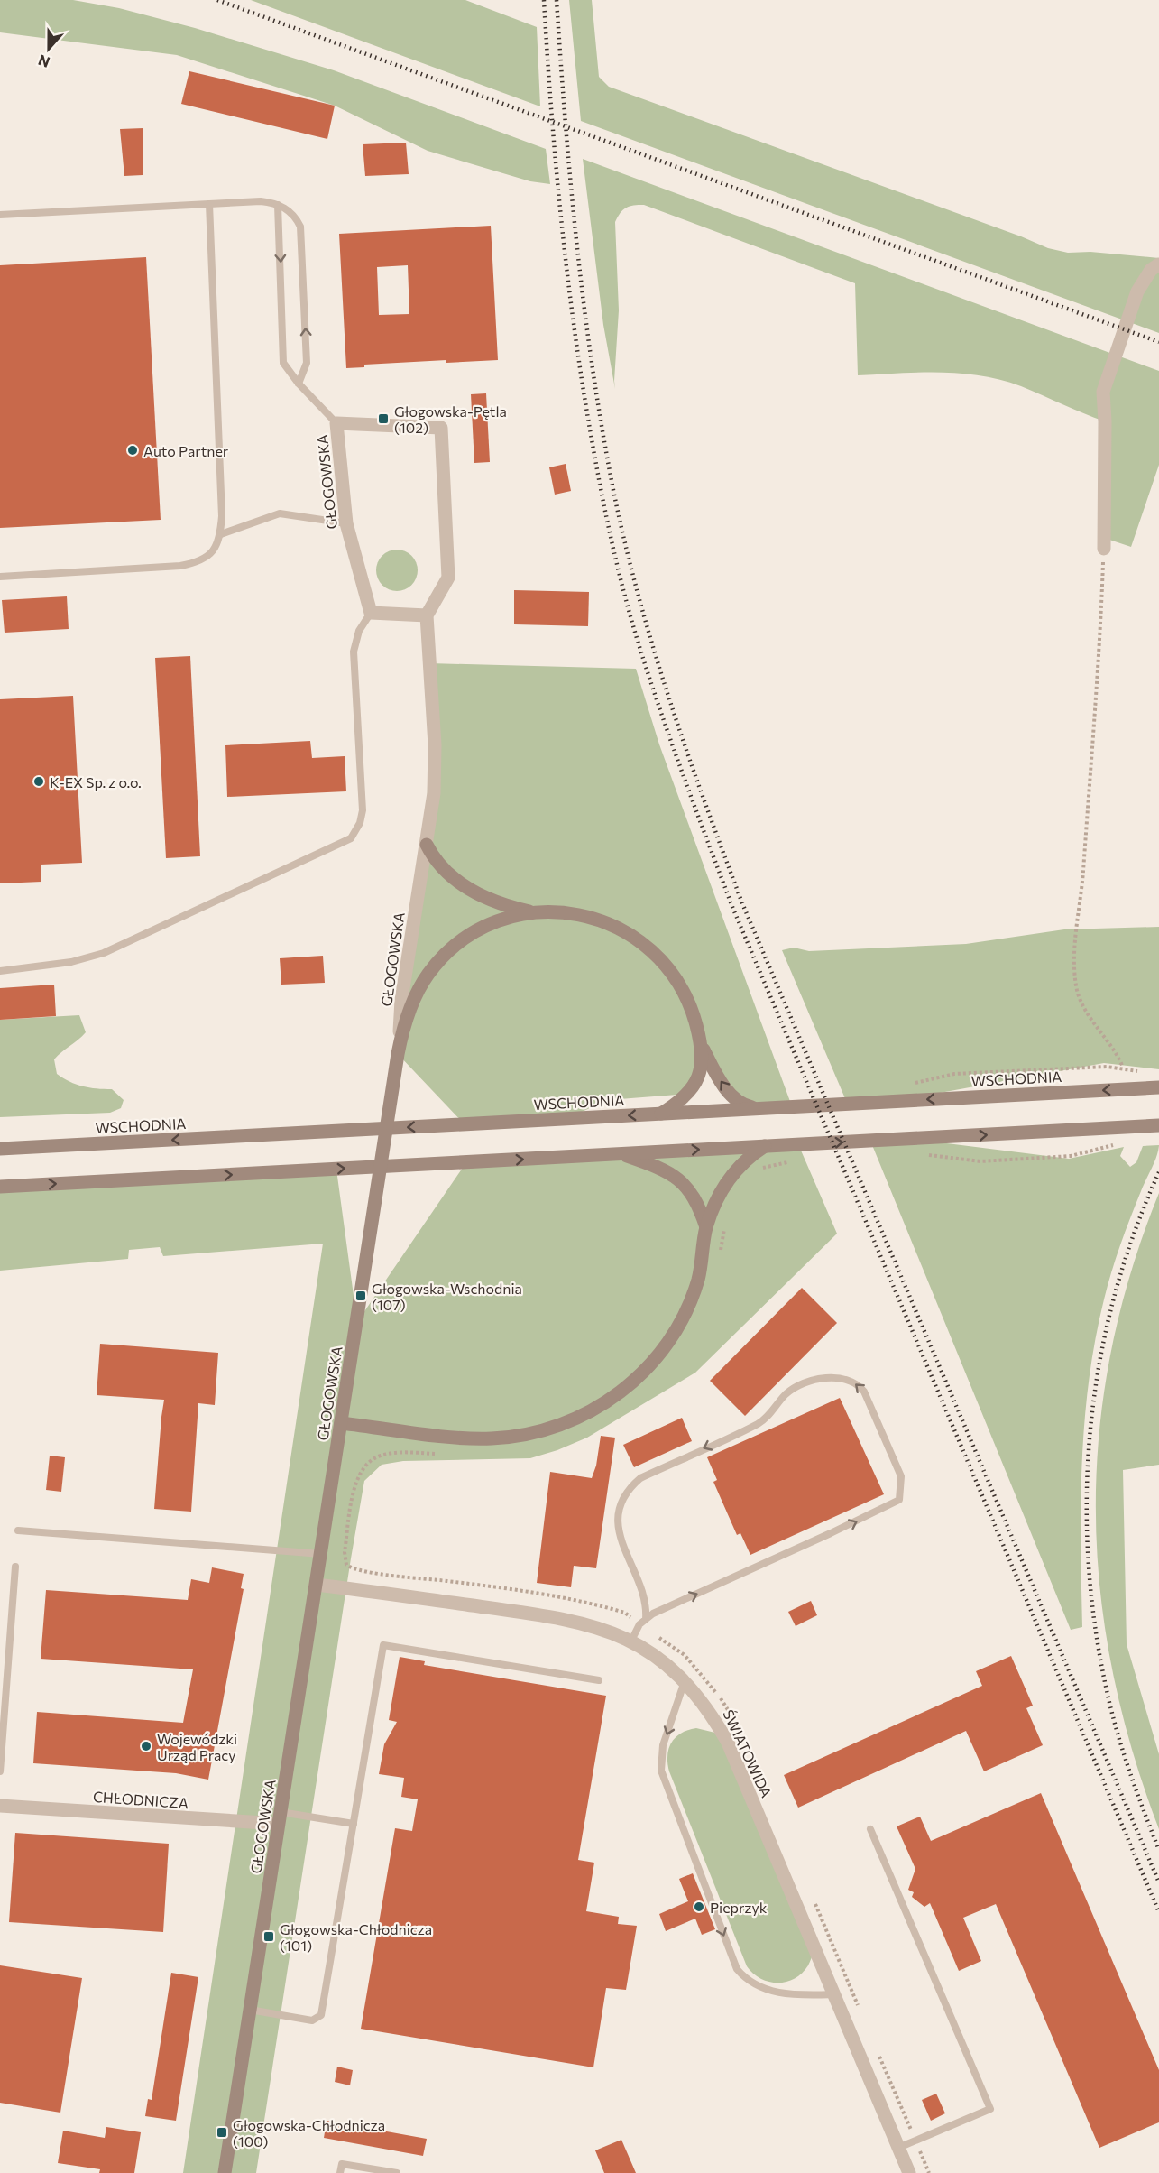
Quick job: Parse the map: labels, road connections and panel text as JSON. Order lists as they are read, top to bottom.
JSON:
{
  "streets": {
    "street": [
      "GŁOGOWSKA",
      "WSCHODNIA",
      "ŚWIATOWIDA",
      "CHŁODNICZA"
    ]
  },
  "crossings": [
    ["GŁOGOWSKA", "ŚWIATOWIDA"],
    ["GŁOGOWSKA", "CHŁODNICZA"]
  ],
  "places": {
    "transit": [
      "Głogowska-Pętla (102)",
      "Głogowska-Wschodnia (107)",
      "Głogowska-Chłodnicza (101)",
      "Głogowska-Chłodnicza (100)"
    ],
    "other": [
      "Auto Partner",
      "K-EX Sp. z o.o.",
      "Wojewódzki Urząd Pracy",
      "Pieprzyk"
    ]
  },
  "north": "bottom"
}
